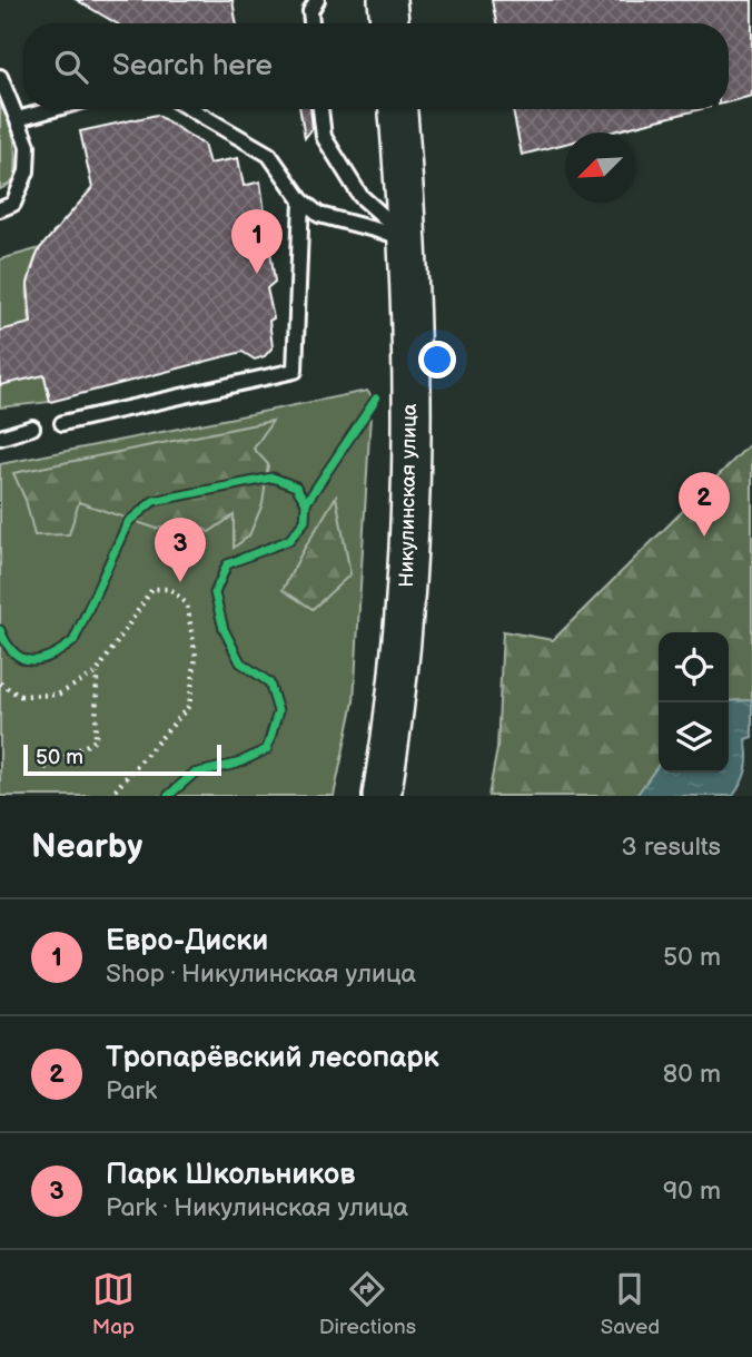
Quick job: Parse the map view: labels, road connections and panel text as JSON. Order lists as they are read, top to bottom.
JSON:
{
  "streets": {
    "main road": ["Никулинская улица"]
  },
  "scale_bar": "50 m",
  "north": "bottom left",
  "page": {
    "search": "Search here",
    "pins": ["1", "2", "3"],
    "scale": "50 m",
    "heading": ["Nearby", "3 results"],
    "list": [
      {
        "mark": "1",
        "name": "Евро-Диски",
        "note": "Shop · Никулинская улица",
        "value": "50 m"
      },
      {
        "mark": "2",
        "name": "Тропарёвский лесопарк",
        "note": "Park",
        "value": "80 m"
      },
      {
        "mark": "3",
        "name": "Парк Школьников",
        "note": "Park · Никулинская улица",
        "value": "90 m"
      }
    ],
    "nav": ["Map", "Directions", "Saved"]
  }
}
